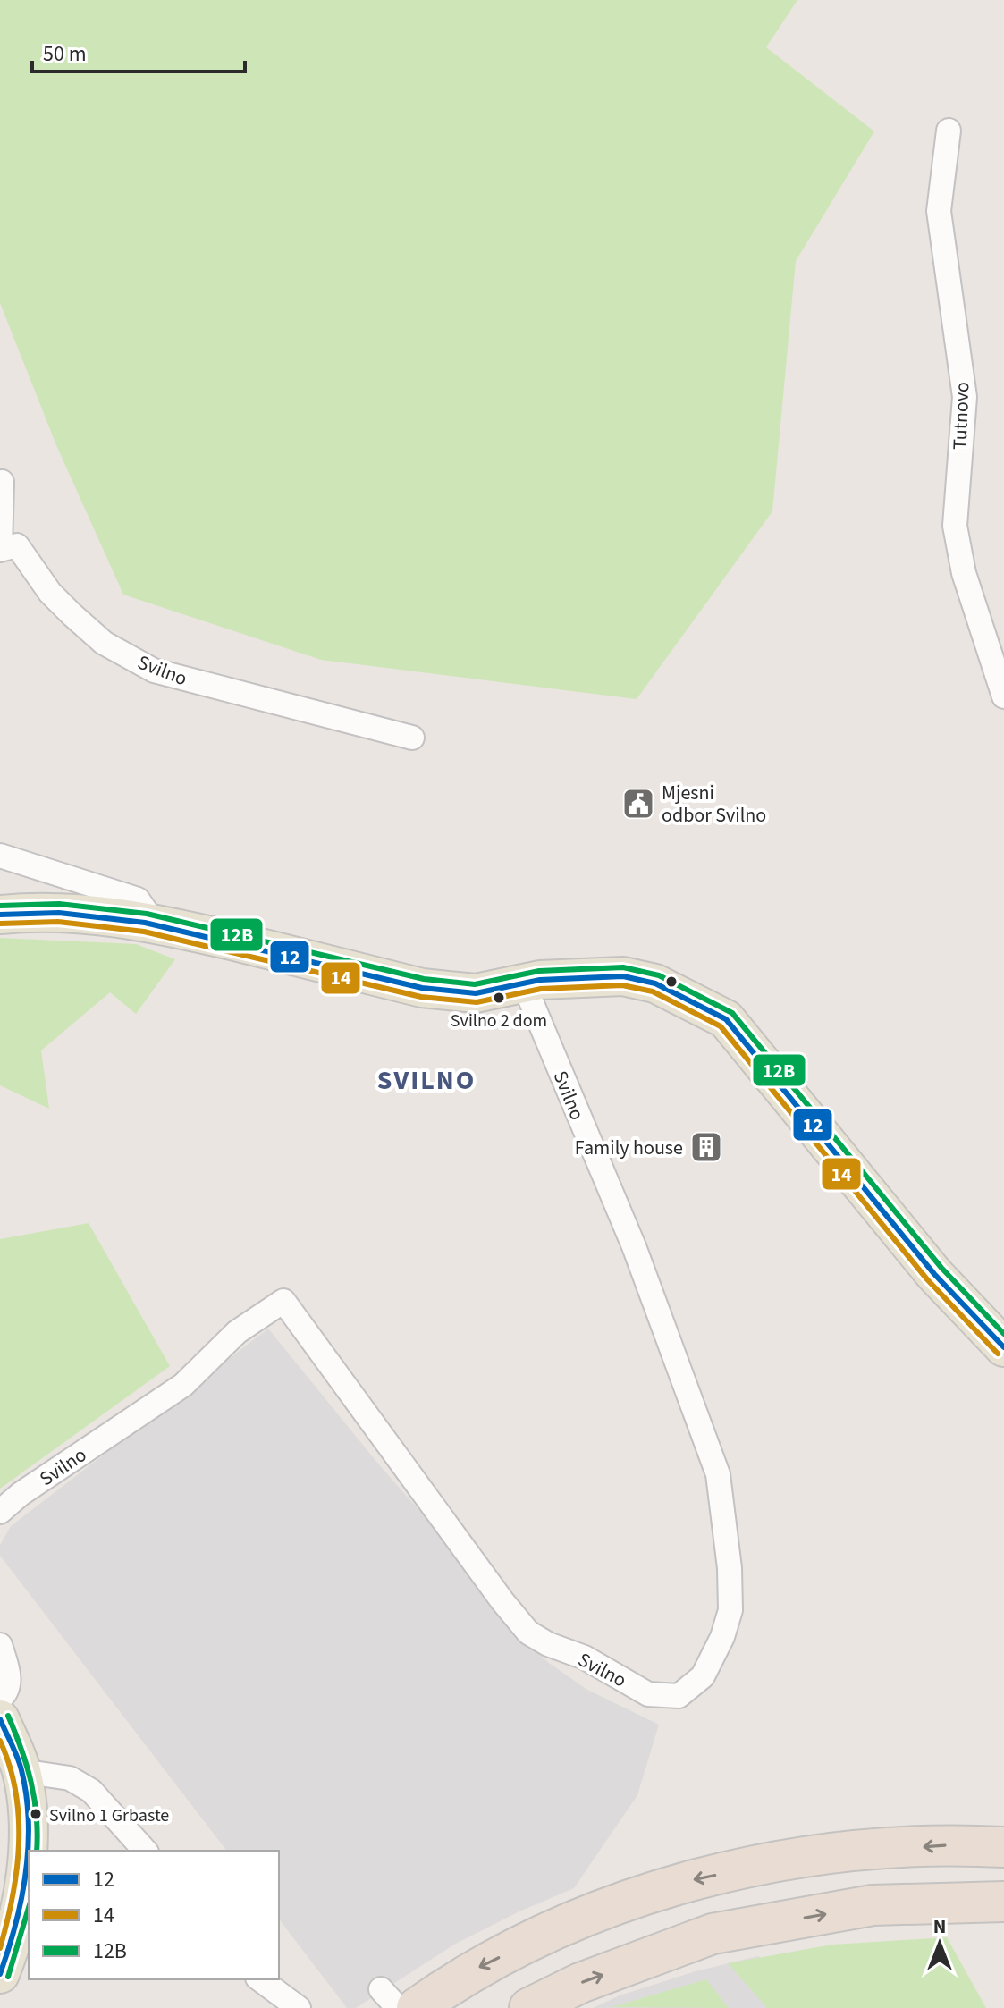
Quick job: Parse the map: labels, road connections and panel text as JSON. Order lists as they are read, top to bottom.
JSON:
{
  "streets": {
    "street": ["Tutnovo", "Svilno"]
  },
  "districts": ["SVILNO"],
  "places": {
    "public building": ["Mjesni odbor Svilno"],
    "other": ["Svilno 2 dom", "Svilno 1 Grbaste"],
    "building": ["Family house"]
  },
  "lines": ["transit line 12B", "transit line 12", "transit line 14"],
  "legend": ["12", "14", "12B"],
  "scale_bar": "50 m",
  "north": "top"
}
